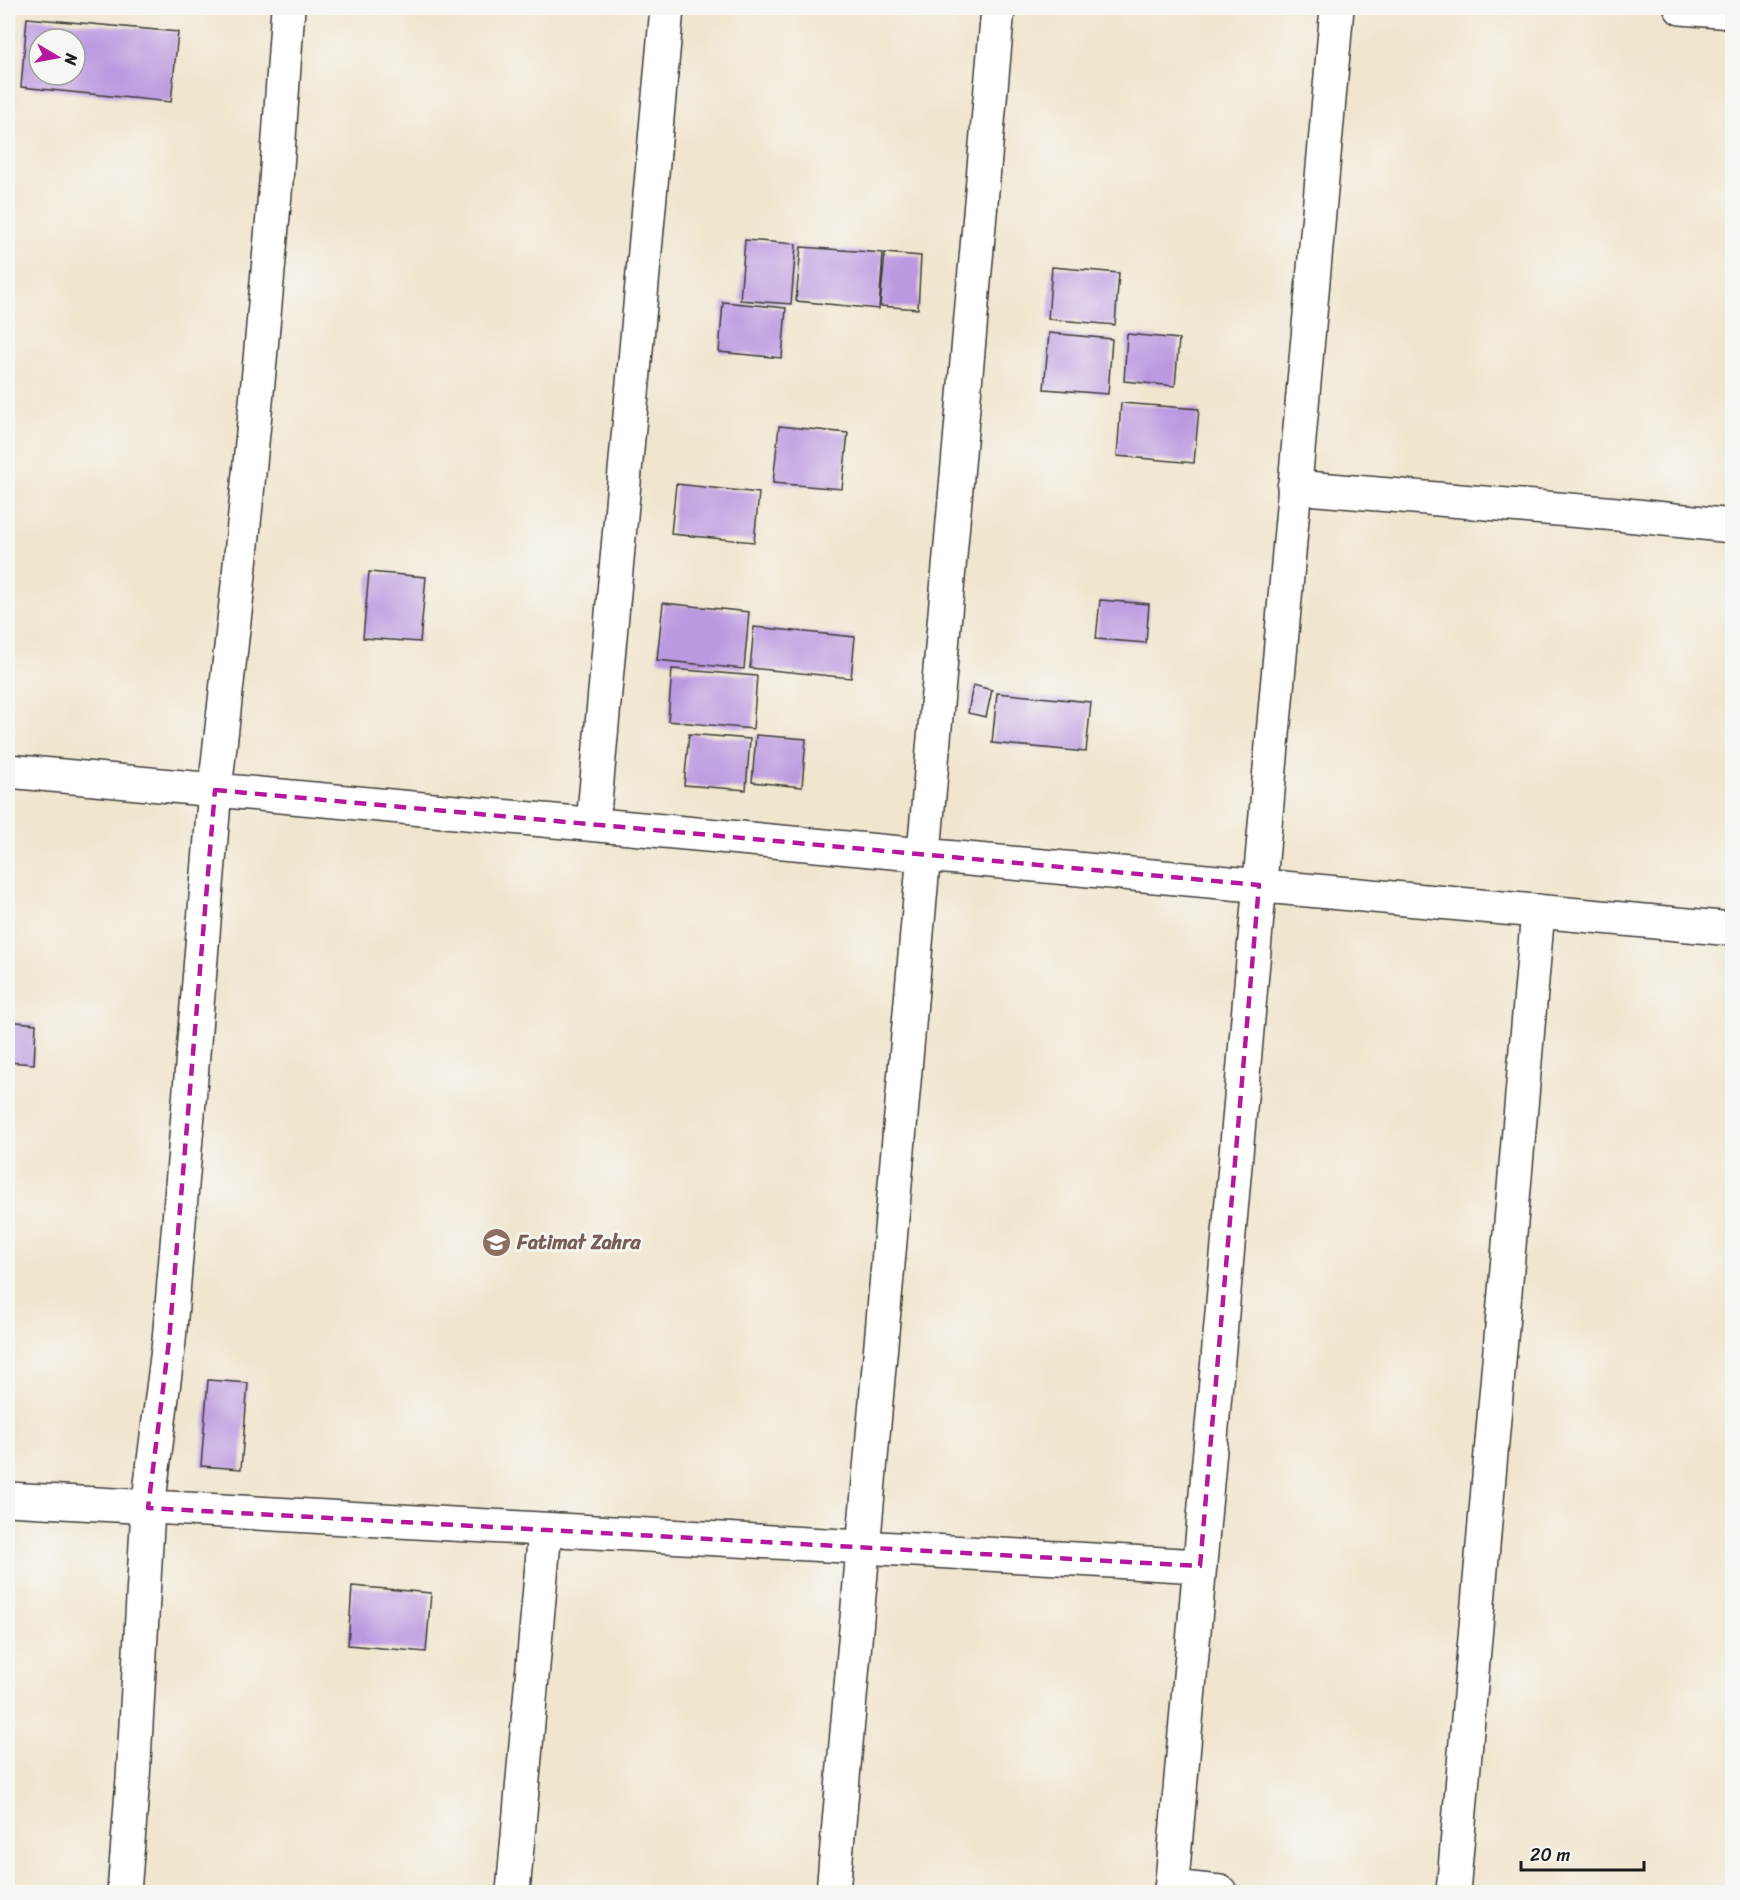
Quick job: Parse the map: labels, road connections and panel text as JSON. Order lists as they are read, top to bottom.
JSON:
{
  "places": {
    "school or university": ["Fatimat Zahra"]
  },
  "scale_bar": "20 m",
  "north": "right"
}
